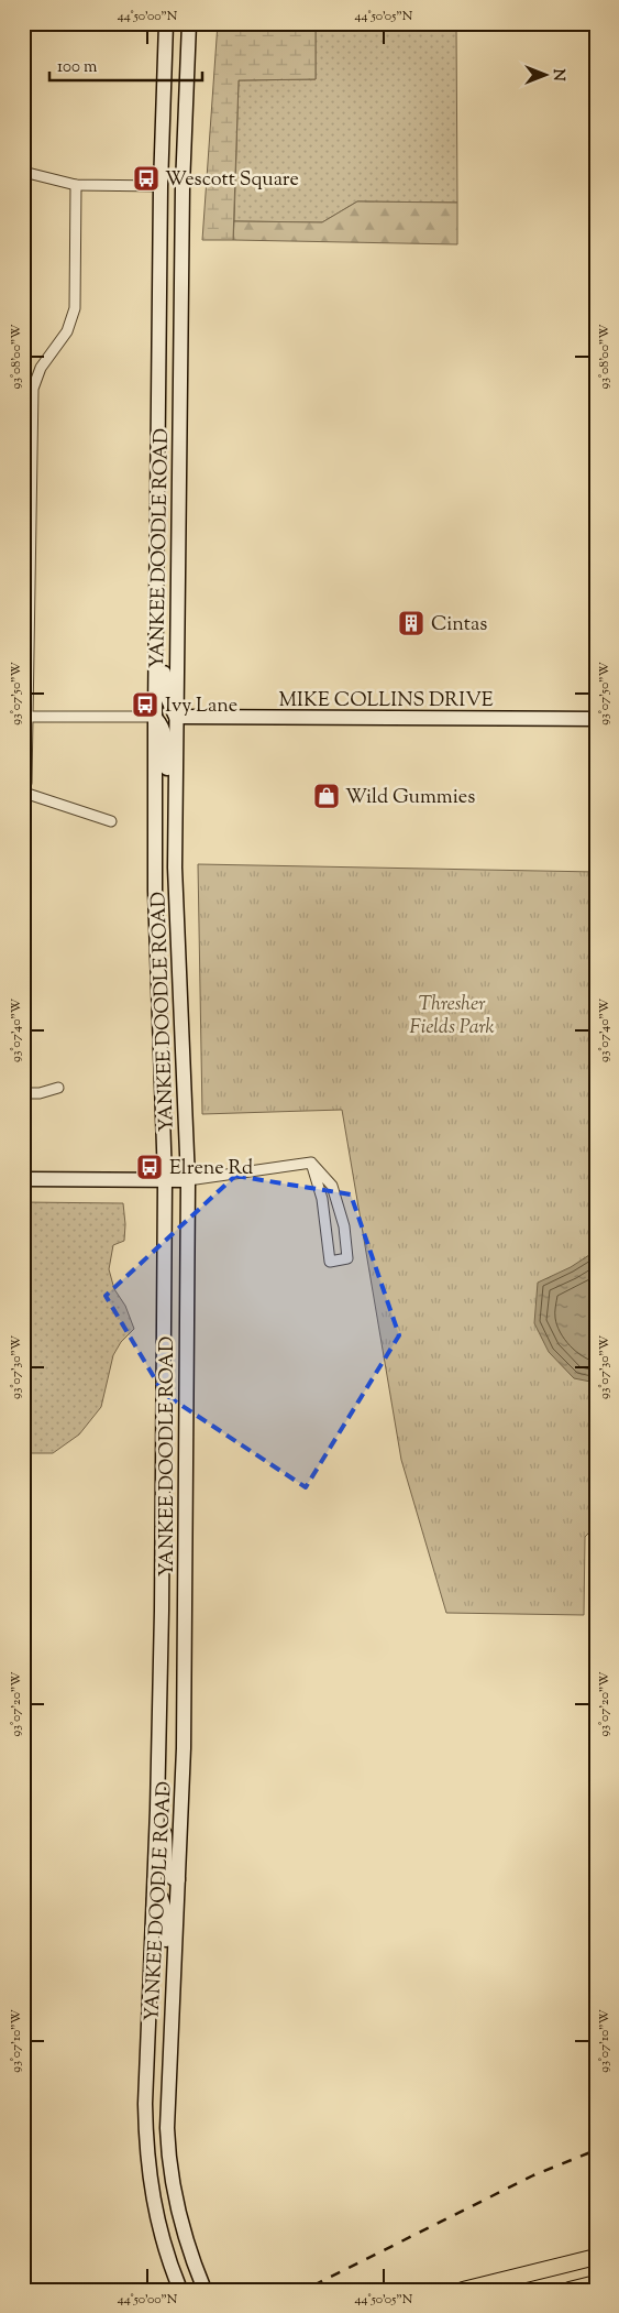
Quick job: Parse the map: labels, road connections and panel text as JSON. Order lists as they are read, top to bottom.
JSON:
{
  "streets": {
    "main road": ["YANKEE DOODLE ROAD", "MIKE COLLINS DRIVE"]
  },
  "crossings": [
    ["YANKEE DOODLE ROAD", "MIKE COLLINS DRIVE"]
  ],
  "parks": ["Thresher Fields Park"],
  "places": {
    "bus stop": ["Wescott Square", "Ivy Lane", "Elrene Rd"],
    "building": ["Cintas"],
    "shop": ["Wild Gummies"]
  },
  "scale_bar": "100 m",
  "north": "right",
  "coordinates": [
    "44°50'00\"N",
    "44°50'05\"N",
    "93°08'00\"W",
    "93°07'50\"W",
    "93°07'40\"W",
    "93°07'30\"W",
    "93°07'20\"W",
    "93°07'10\"W"
  ]
}
